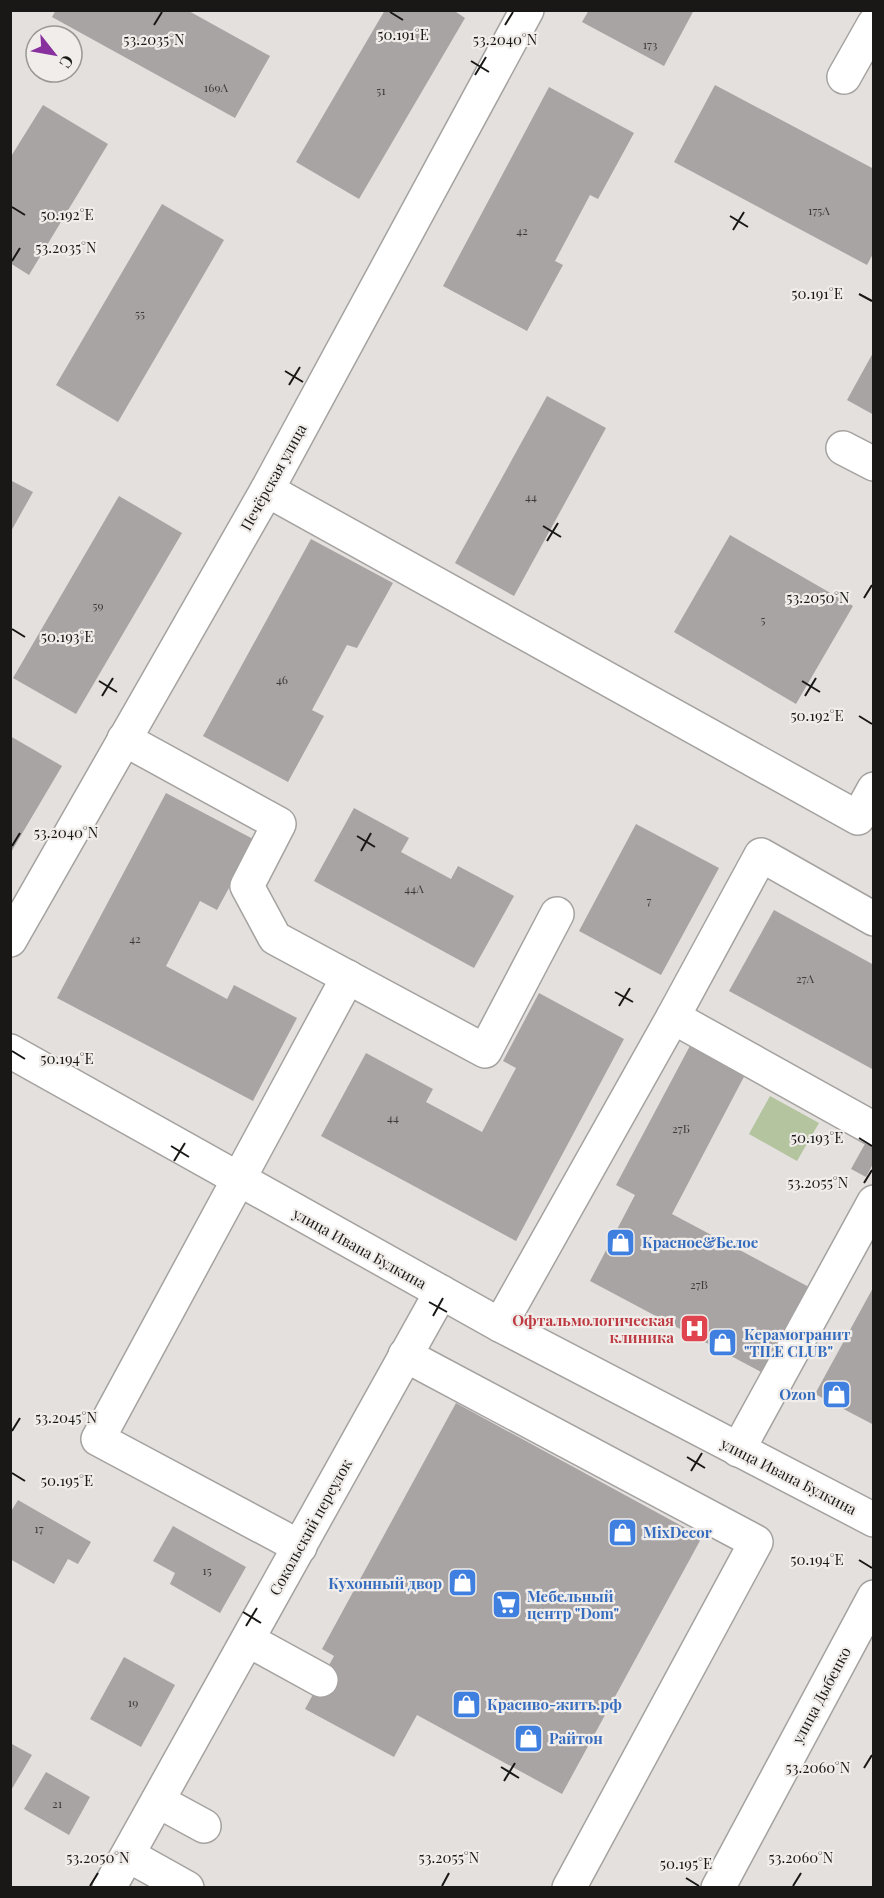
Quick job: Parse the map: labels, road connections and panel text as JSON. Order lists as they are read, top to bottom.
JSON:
{
  "streets": {
    "street": [
      "Печёрская улица",
      "улица Ивана Булкина",
      "Сокольский переулок",
      "улица Дыбенко"
    ]
  },
  "crossings": [
    ["улица Ивана Булкина", "Сокольский переулок"]
  ],
  "places": {
    "shop": [
      "Красное&Белое",
      "Керамогранит \"TILE CLUB\"",
      "Ozon",
      "MixDecor",
      "Кухонный двор",
      "Красиво-жить.рф",
      "Райтон"
    ],
    "hospital": ["Офтальмологическая клиника"],
    "supermarket": ["Мебельный центр \"Dom\""]
  },
  "house_numbers": [
    "173",
    "169А",
    "51",
    "175А",
    "42",
    "55",
    "44",
    "59",
    "5",
    "46",
    "44А",
    "7",
    "42",
    "27А",
    "44",
    "27Б",
    "27В",
    "17",
    "15",
    "19",
    "21"
  ],
  "north": "bottom right",
  "coordinates": [
    "50.191°E",
    "53.2035°N",
    "53.2040°N",
    "50.192°E",
    "53.2050°N",
    "50.193°E",
    "50.194°E",
    "53.2055°N",
    "53.2045°N",
    "50.195°E",
    "53.2060°N"
  ]
}
